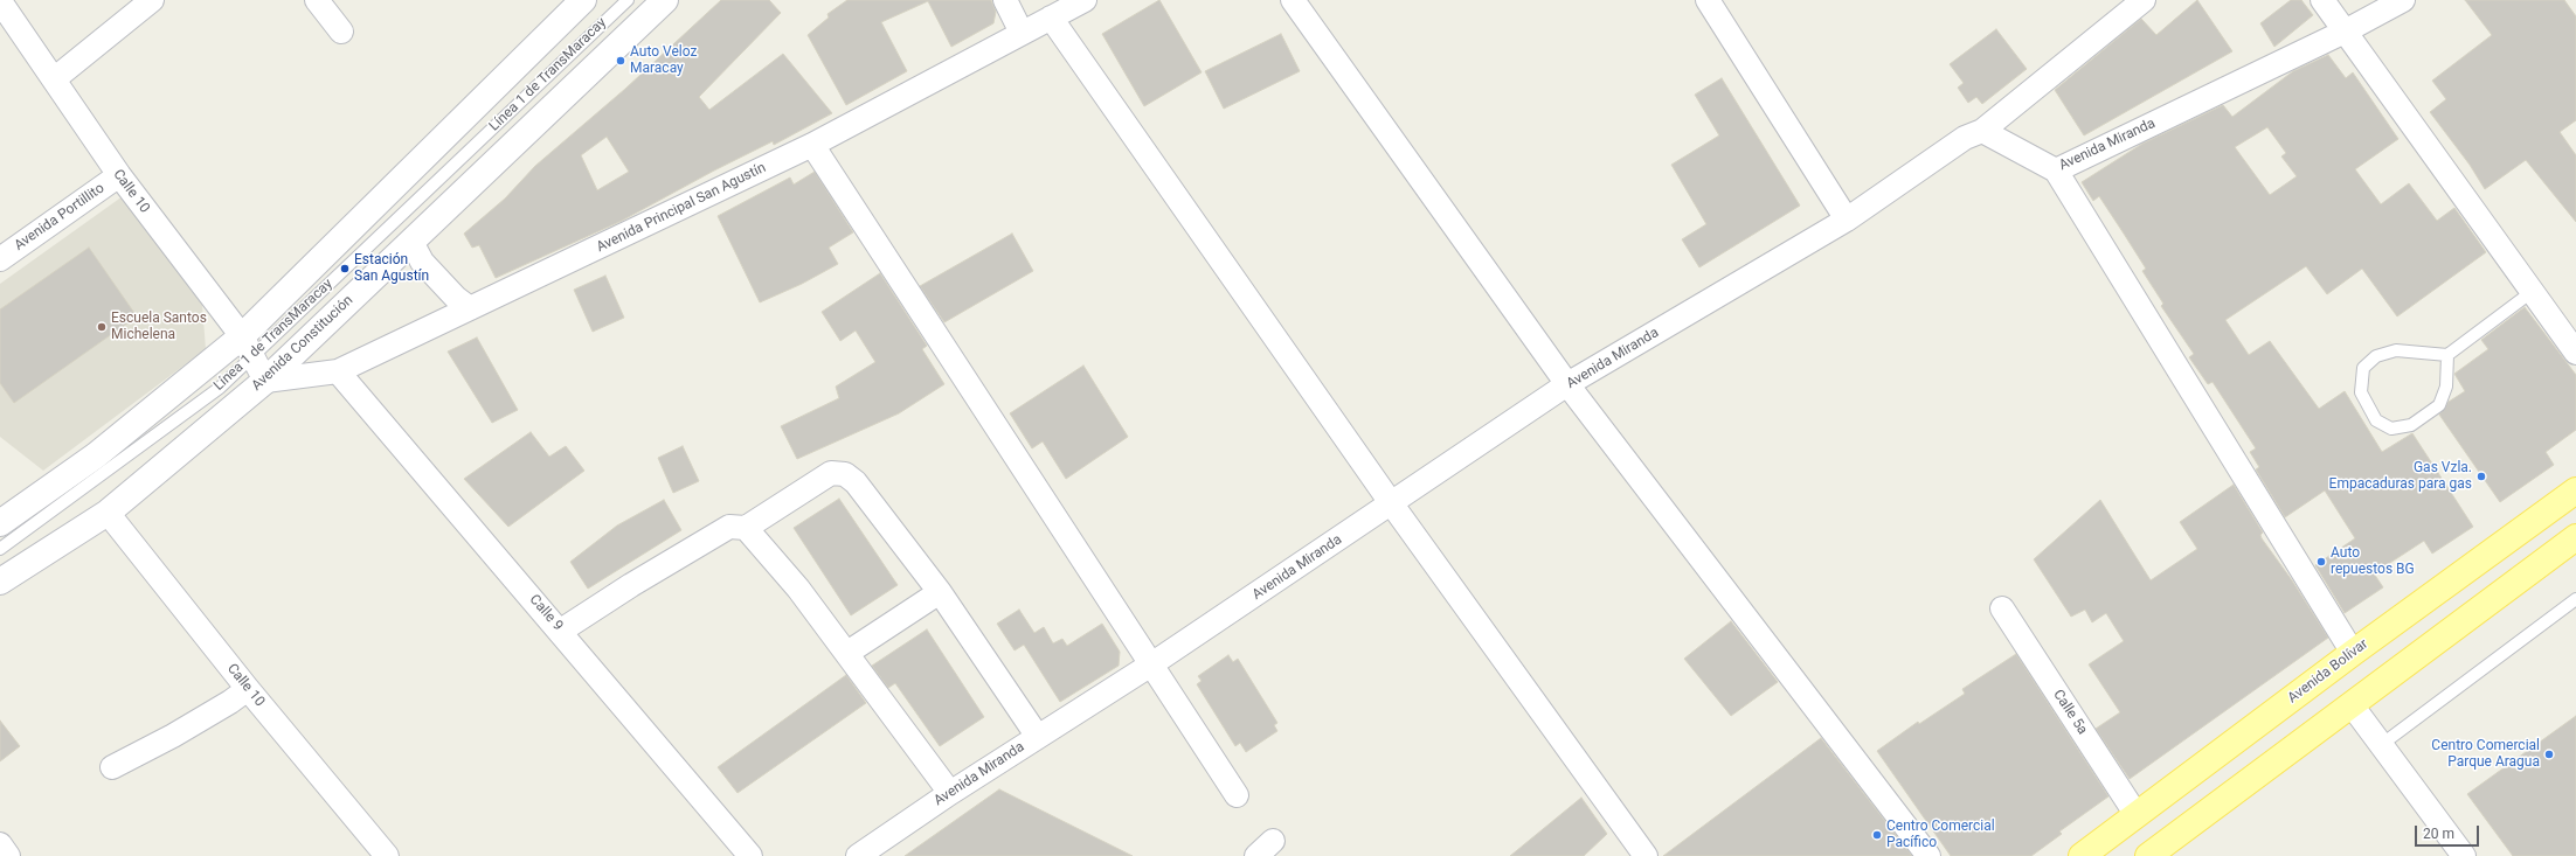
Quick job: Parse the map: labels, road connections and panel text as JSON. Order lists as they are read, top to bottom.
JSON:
{
  "streets": {
    "main road": ["Avenida Bolívar"],
    "street": [
      "Avenida Miranda",
      "Calle 10",
      "Avenida Principal San Agustín",
      "Avenida Portillito",
      "Avenida Constitución",
      "Calle 9",
      "Calle 5a"
    ],
    "lane": ["Línea 1 de TransMaracay"]
  },
  "crossings": [
    ["Línea 1 de TransMaracay", "Calle 10"],
    ["Calle 10", "Avenida Principal San Agustín"],
    ["Calle 10", "Avenida Portillito"],
    ["Calle 10", "Avenida Constitución"],
    ["Avenida Principal San Agustín", "Avenida Constitución"],
    ["Avenida Principal San Agustín", "Calle 9"],
    ["Avenida Bolívar", "Calle 5a"]
  ],
  "places": [
    "Auto Veloz Maracay",
    "Estación San Agustín",
    "Escuela Santos Michelena",
    "Gas Vzla. Empacaduras para gas",
    "Auto repuestos BG",
    "Centro Comercial Parque Aragua",
    "Centro Comercial Pacífico"
  ],
  "scale_bar": "20 m"
}
